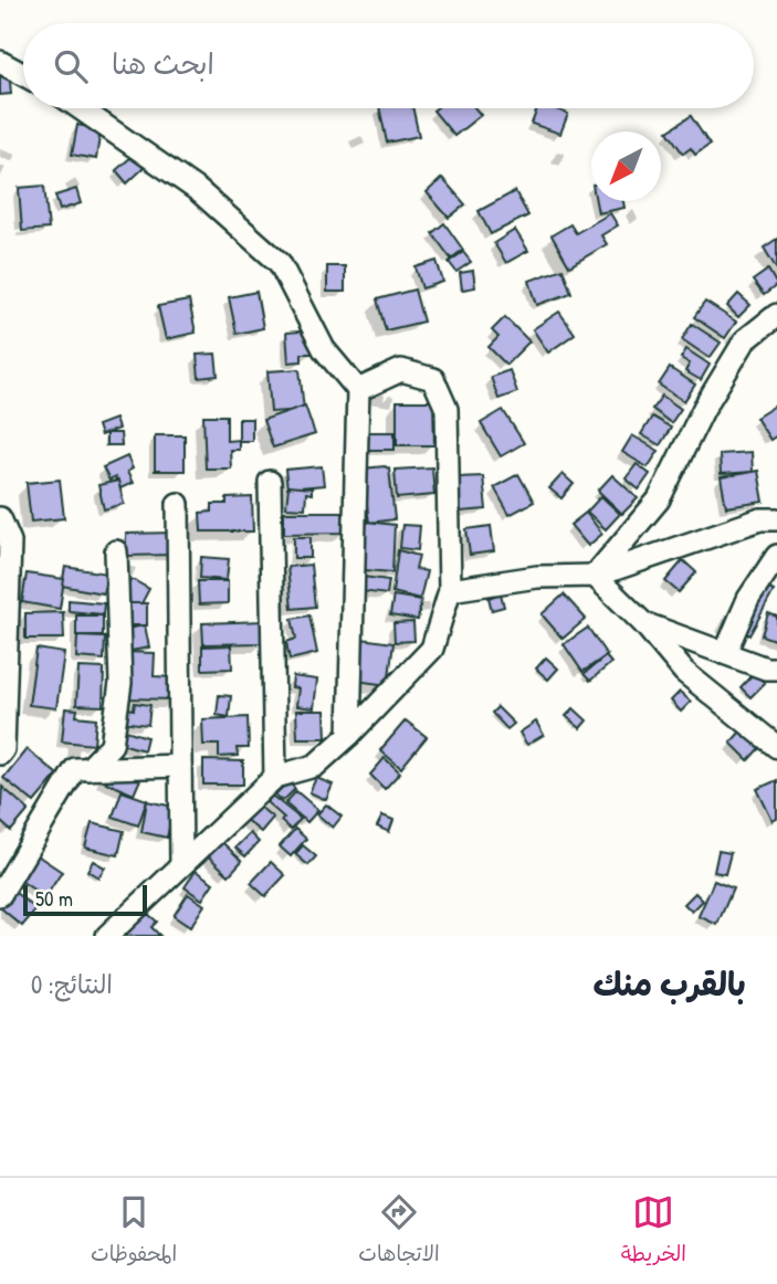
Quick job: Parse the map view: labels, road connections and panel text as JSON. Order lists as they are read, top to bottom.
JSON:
{
  "scale_bar": "50 m",
  "north": "bottom left",
  "page": {
    "search": "ابحث هنا",
    "scale": "50 m",
    "heading": ["بالقرب منك", "النتائج: 0"],
    "nav": ["الخريطة", "الاتجاهات", "المحفوظات"]
  }
}
